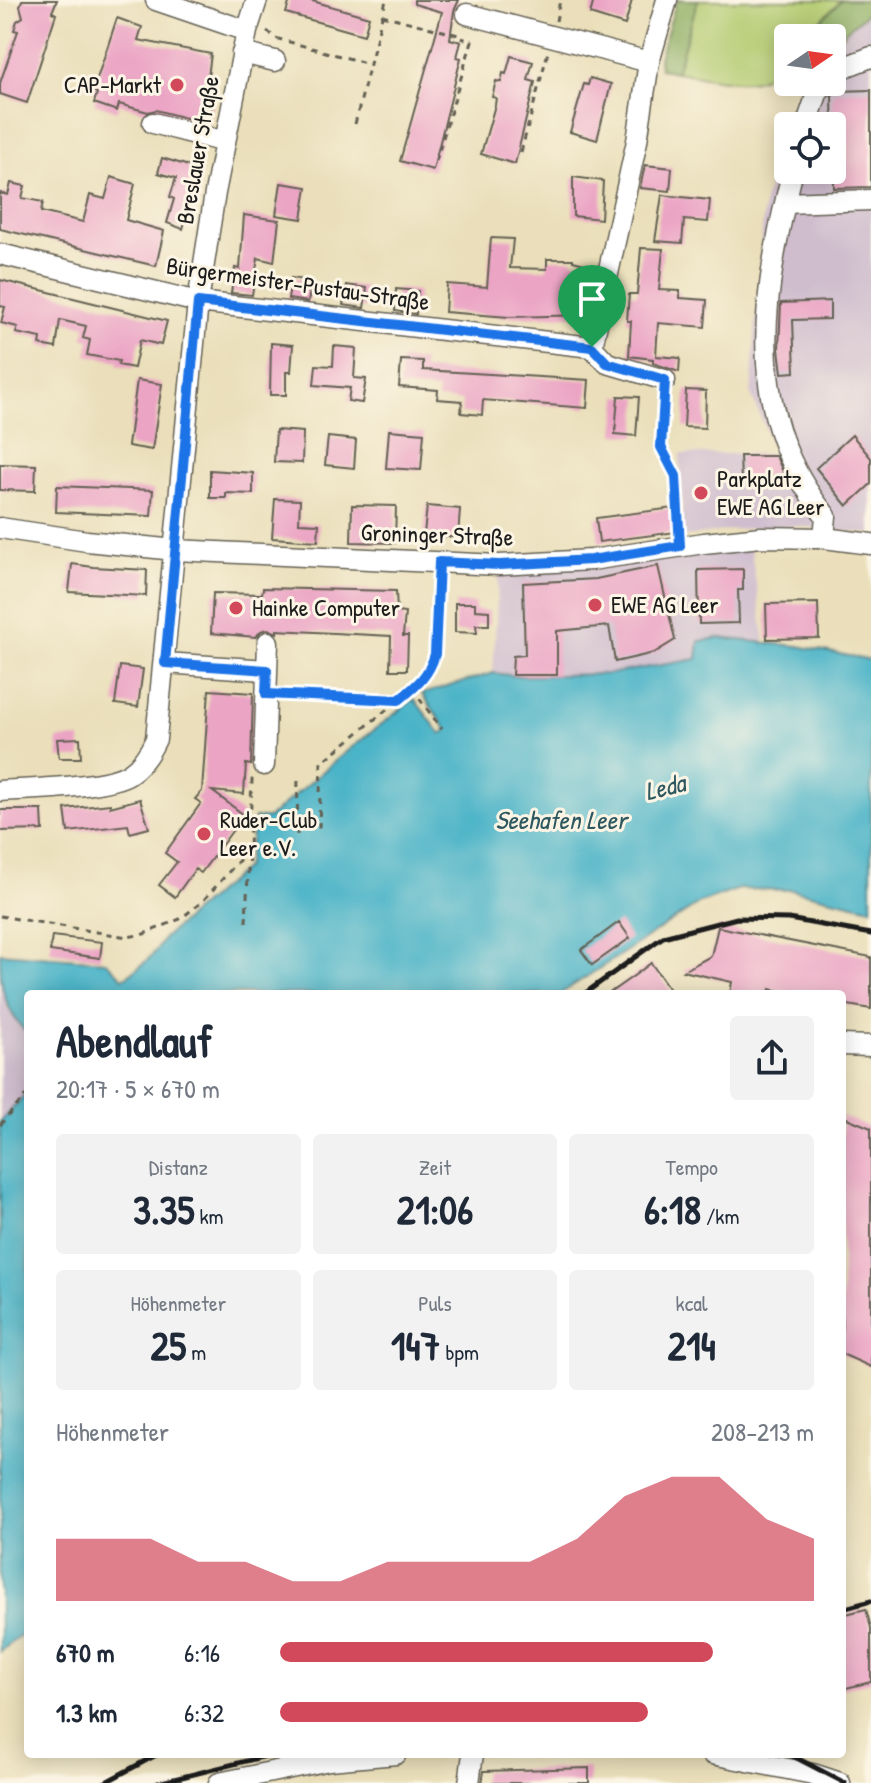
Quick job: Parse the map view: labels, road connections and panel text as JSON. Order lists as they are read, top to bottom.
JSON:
{
  "streets": {
    "street": ["Breslauer Straße", "Bürgermeister-Pustau-Straße", "Groninger Straße"]
  },
  "crossings": [
    ["Breslauer Straße", "Bürgermeister-Pustau-Straße"],
    ["Breslauer Straße", "Groninger Straße"]
  ],
  "water": ["Leda", "Seehafen Leer"],
  "places": [
    "CAP-Markt",
    "Parkplatz EWE AG Leer",
    "EWE AG Leer",
    "Hainke Computer",
    "Ruder-Club Leer e.V."
  ],
  "north": "right",
  "page": {
    "heading": ["Abendlauf", "20:17 · 5 × 670 m"],
    "stats": [
      ["Distanz", "3.35 km"],
      ["Zeit", "21:06"],
      ["Tempo", "6:18 /km"],
      ["Höhenmeter", "25 m"],
      ["Puls", "147 bpm"],
      ["kcal", "214"]
    ],
    "chart": ["Höhenmeter", "208–213 m"],
    "list": [
      {
        "name": "670 m",
        "note": "6:16"
      },
      {
        "name": "1.3 km",
        "note": "6:32"
      }
    ]
  }
}
